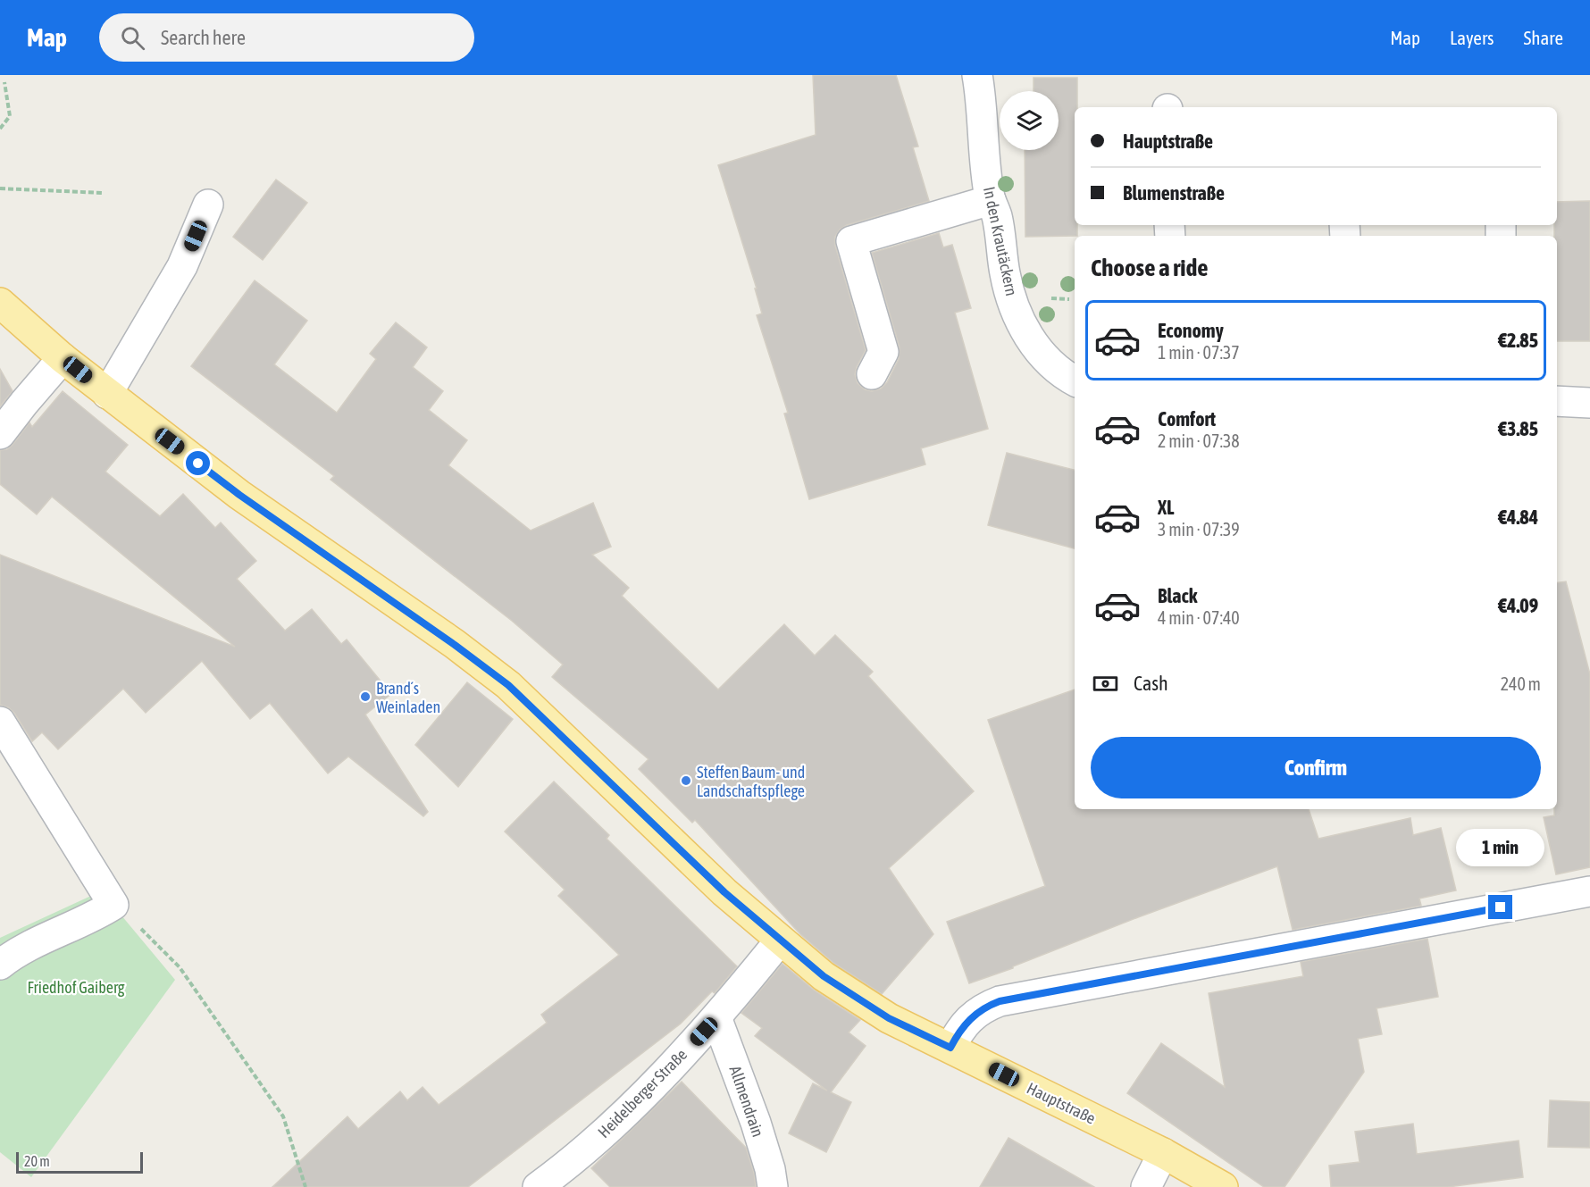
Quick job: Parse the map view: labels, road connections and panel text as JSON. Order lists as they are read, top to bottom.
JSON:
{
  "streets": {
    "main road": ["Hauptstraße"],
    "street": ["In den Krautäckern", "Heidelberger Straße", "Allmendrain"]
  },
  "crossings": [
    ["Heidelberger Straße", "Allmendrain"],
    ["Heidelberger Straße", "Hauptstraße"]
  ],
  "parks": ["Friedhof Gaiberg"],
  "places": ["Brand´s Weinladen", "Steffen Baum- und Landschaftspflege"],
  "scale_bar": "20 m",
  "page": {
    "header": "Map",
    "search": "Search here",
    "nav": ["Map", "Layers", "Share"],
    "banner": ["Hauptstraße", "Blumenstraße"],
    "heading": "Choose a ride",
    "list": [
      {
        "name": "Economy",
        "note": "1 min · 07:37",
        "value": "€2.85"
      },
      {
        "name": "Comfort",
        "note": "2 min · 07:38",
        "value": "€3.85"
      },
      {
        "name": "XL",
        "note": "3 min · 07:39",
        "value": "€4.84"
      },
      {
        "name": "Black",
        "note": "4 min · 07:40",
        "value": "€4.09"
      }
    ],
    "pay": ["Cash", "240 m"],
    "buttons": "Confirm",
    "bubble": "1 min",
    "scale": "20 m"
  }
}
